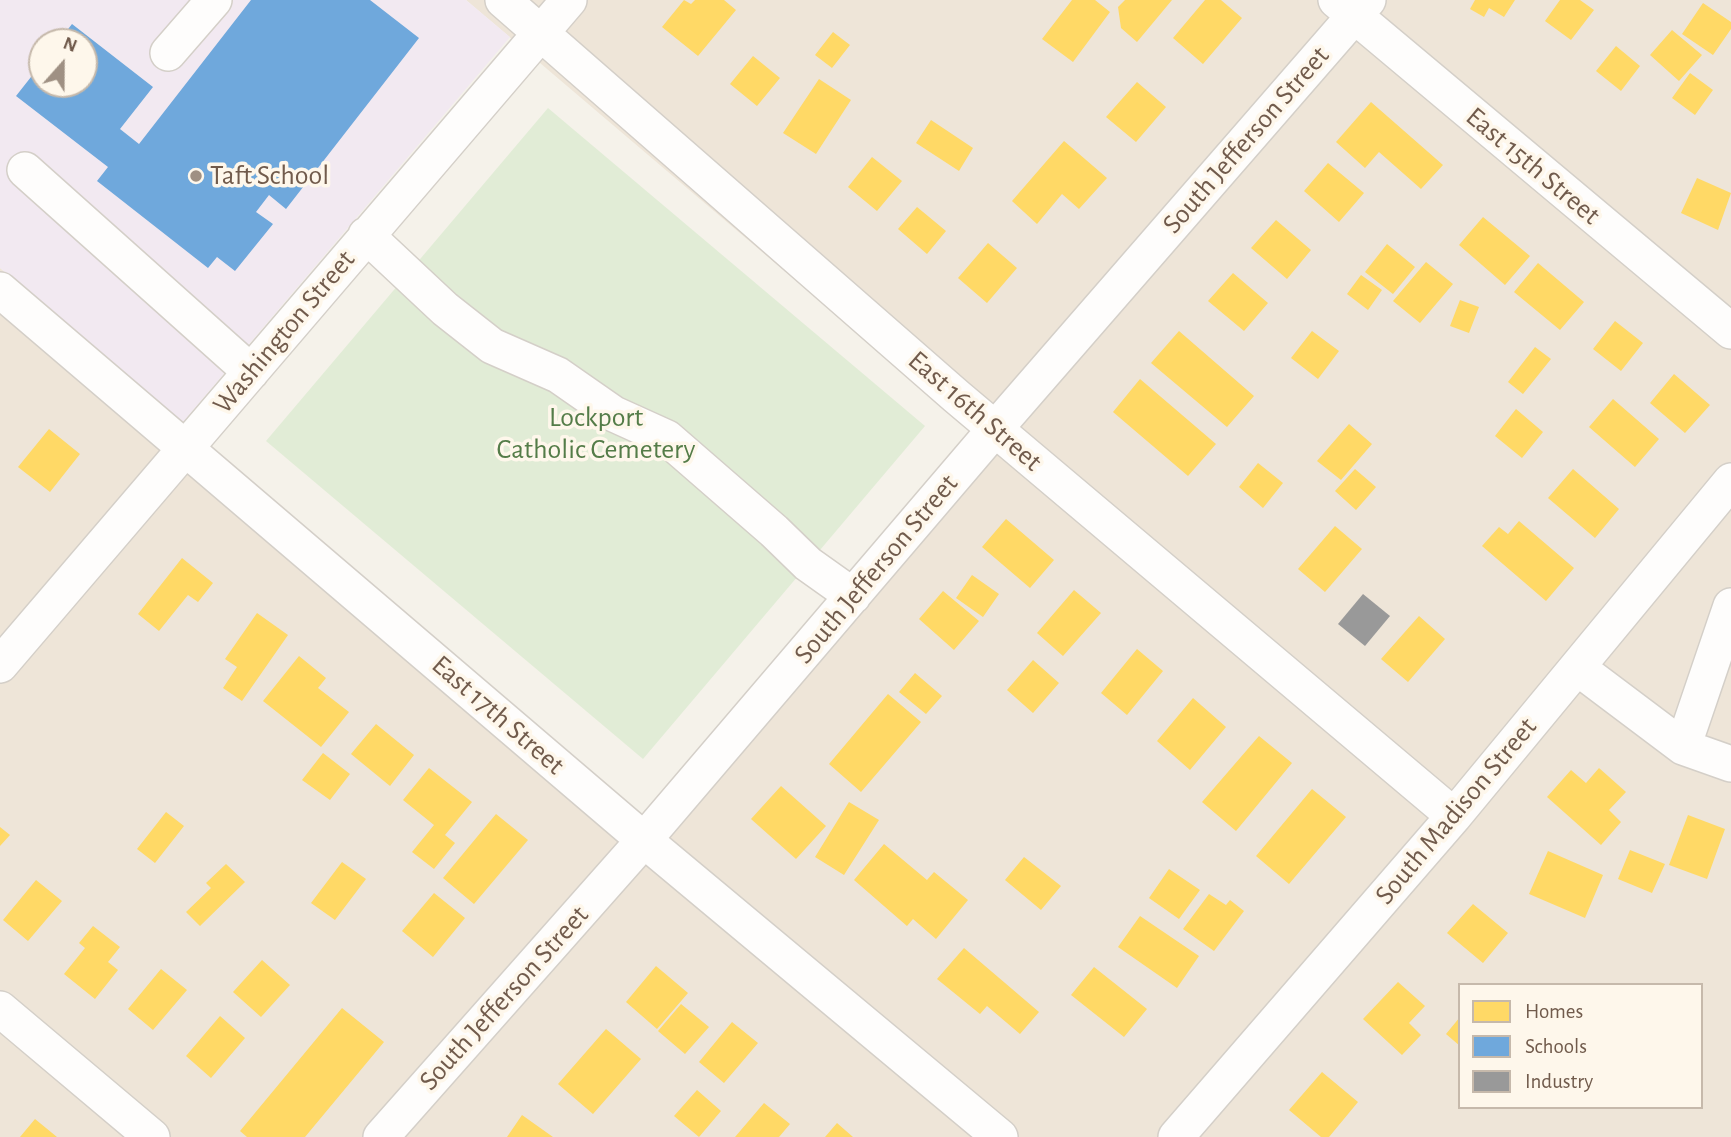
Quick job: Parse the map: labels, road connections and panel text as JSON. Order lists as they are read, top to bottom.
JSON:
{
  "streets": {
    "street": [
      "South Jefferson Street",
      "East 15th Street",
      "Washington Street",
      "East 16th Street",
      "East 17th Street",
      "South Madison Street"
    ]
  },
  "crossings": [
    ["South Jefferson Street", "East 15th Street"],
    ["South Jefferson Street", "East 16th Street"],
    ["South Jefferson Street", "East 17th Street"],
    ["Washington Street", "East 16th Street"],
    ["Washington Street", "East 17th Street"],
    ["East 16th Street", "South Madison Street"]
  ],
  "parks": ["Lockport Catholic Cemetery"],
  "places": ["Taft School"],
  "legend": ["Homes", "Schools", "Industry"],
  "north": "top"
}
